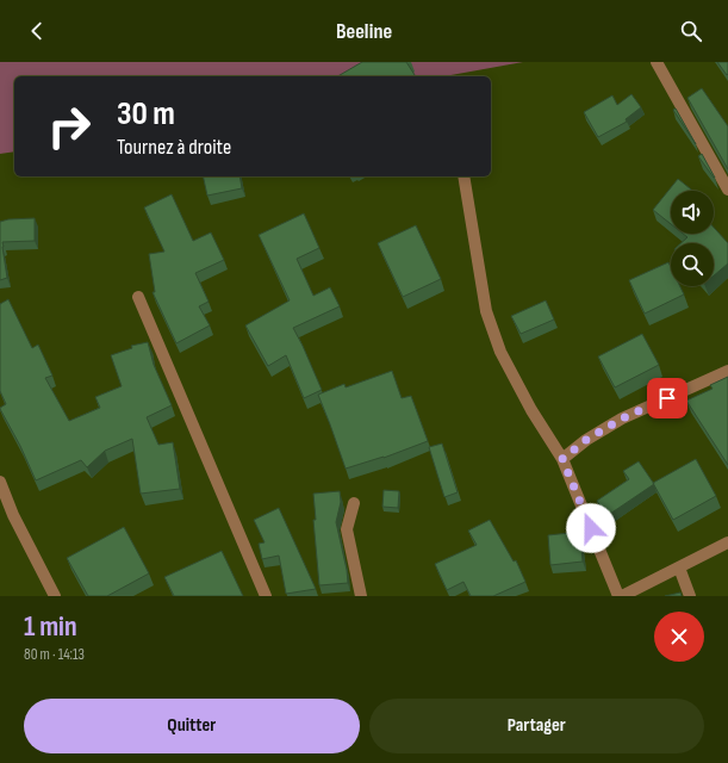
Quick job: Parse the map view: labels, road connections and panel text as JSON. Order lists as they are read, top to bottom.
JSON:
{
  "page": {
    "header": "Beeline",
    "turn": ["30 m", "Tournez à droite"],
    "heading": ["1 min", "80 m · 14:13"],
    "buttons": ["Quitter", "Partager"]
  }
}
